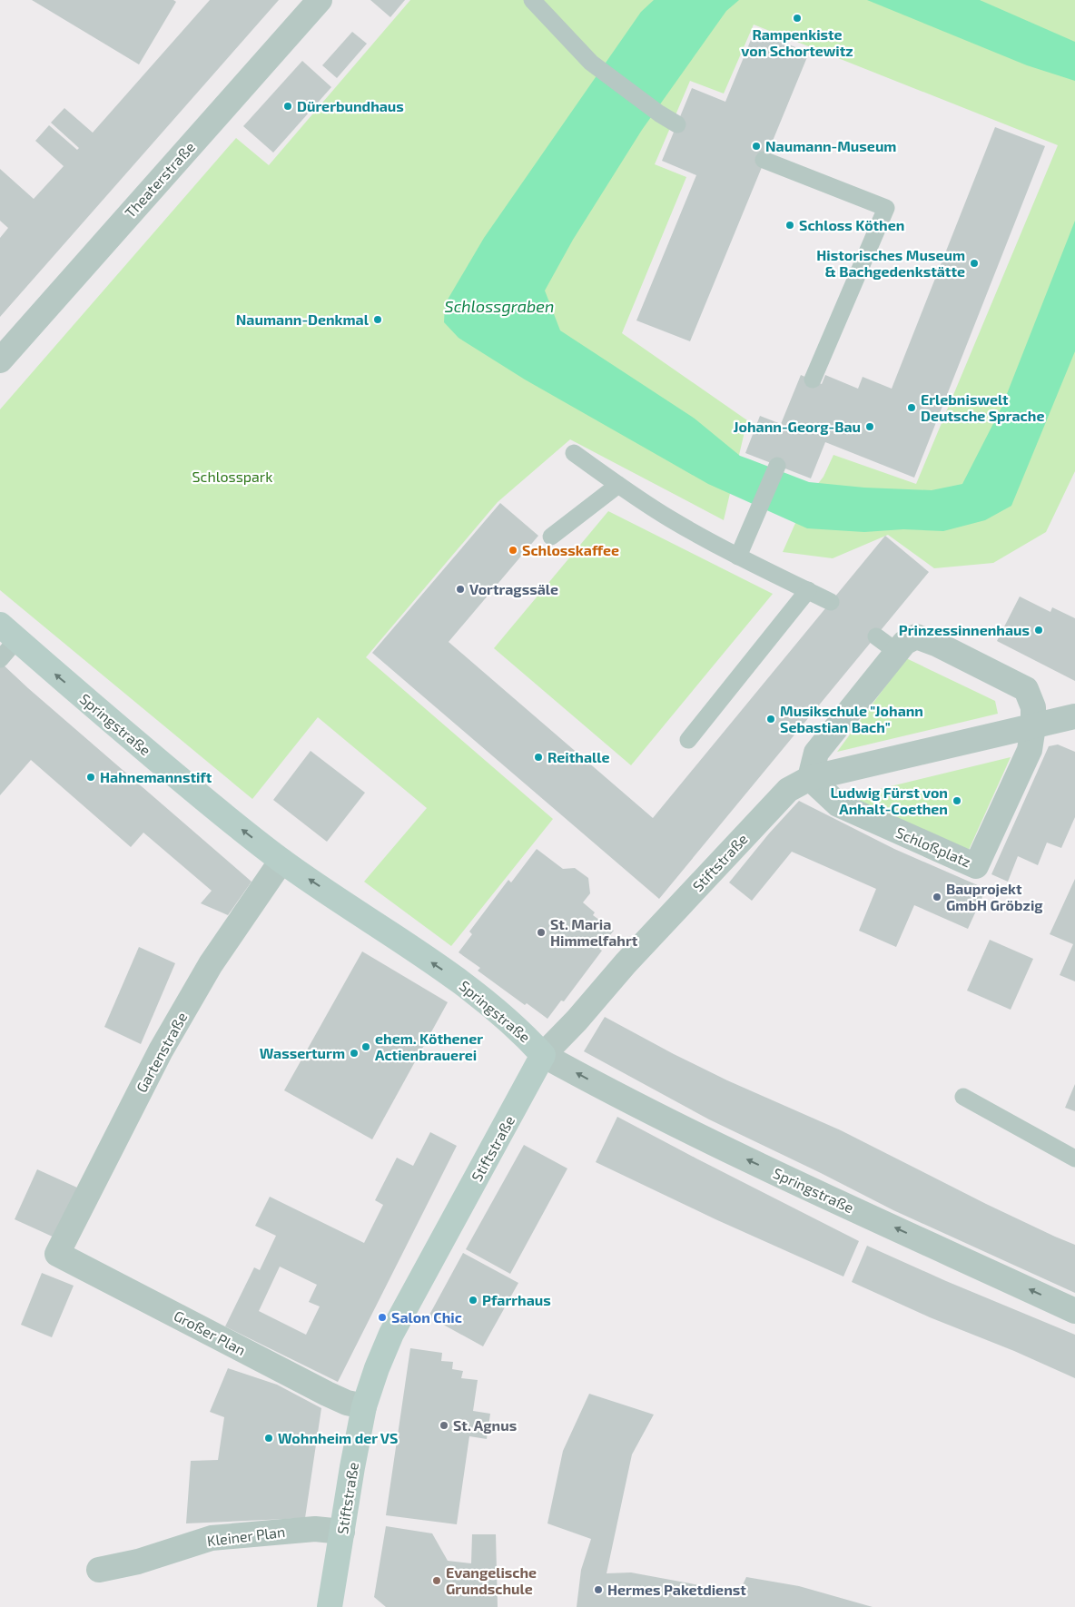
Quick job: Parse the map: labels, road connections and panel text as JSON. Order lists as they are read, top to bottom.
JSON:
{
  "streets": {
    "main road": ["Springstraße", "Stiftstraße"],
    "street": [
      "Theaterstraße",
      "Schloßplatz",
      "Gartenstraße",
      "Großer Plan",
      "Kleiner Plan"
    ]
  },
  "crossings": [
    ["Springstraße", "Stiftstraße"],
    ["Springstraße", "Gartenstraße"],
    ["Schloßplatz", "Stiftstraße"],
    ["Stiftstraße", "Großer Plan"],
    ["Stiftstraße", "Kleiner Plan"],
    ["Gartenstraße", "Großer Plan"]
  ],
  "one_way": ["Springstraße"],
  "water": ["Schlossgraben"],
  "parks": ["Schlosspark"],
  "places": [
    "Rampenkiste von Schortewitz",
    "Dürerbundhaus",
    "Naumann-Museum",
    "Schloss Köthen",
    "Historisches Museum & Bachgedenkstätte",
    "Naumann-Denkmal",
    "Erlebniswelt Deutsche Sprache",
    "Johann-Georg-Bau",
    "Schlosskaffee",
    "Vortragssäle",
    "Prinzessinnenhaus",
    "Musikschule \"Johann Sebastian Bach\"",
    "Reithalle",
    "Hahnemannstift",
    "Ludwig Fürst von Anhalt-Coethen",
    "Bauprojekt GmbH Gröbzig",
    "St. Maria Himmelfahrt",
    "ehem. Köthener Actienbrauerei",
    "Wasserturm",
    "Pfarrhaus",
    "Salon Chic",
    "St. Agnus",
    "Wohnheim der VS",
    "Evangelische Grundschule",
    "Hermes Paketdienst"
  ]
}
